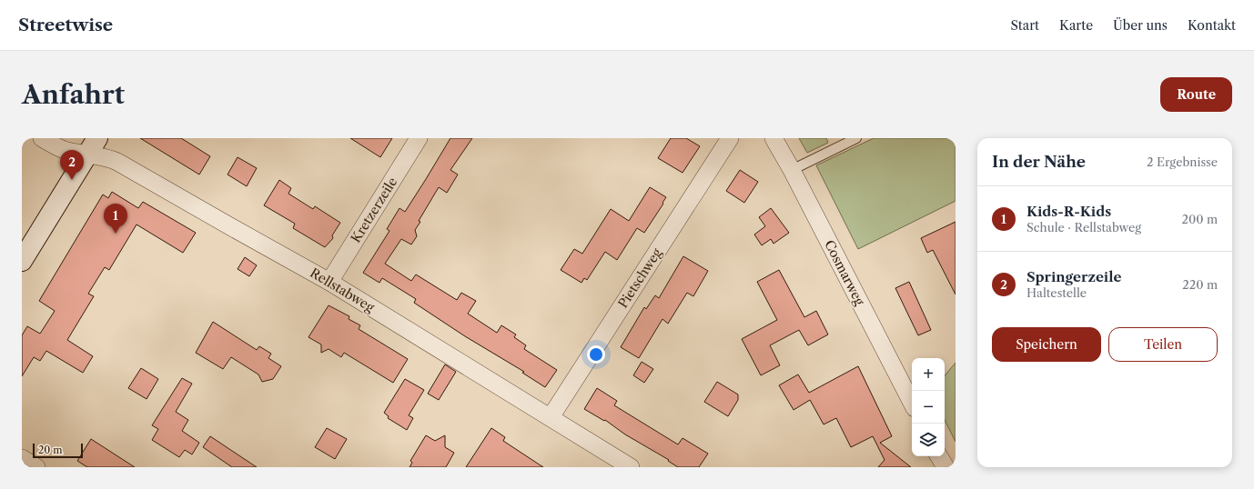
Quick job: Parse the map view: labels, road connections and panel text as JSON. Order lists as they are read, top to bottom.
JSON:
{
  "streets": {
    "street": [
      "Kretzerzeile",
      "Cosmarweg",
      "Pietschweg",
      "Rellstabweg"
    ]
  },
  "crossings": [
    ["Kretzerzeile", "Rellstabweg"],
    ["Pietschweg", "Rellstabweg"]
  ],
  "scale_bar": "20 m",
  "page": {
    "header": "Streetwise",
    "nav": [
      "Start",
      "Karte",
      "Über uns",
      "Kontakt"
    ],
    "buttons": [
      "Route",
      ["Speichern", "Teilen"]
    ],
    "title": "Anfahrt",
    "heading": ["In der Nähe", "2 Ergebnisse"],
    "pins": ["2", "1"],
    "list": [
      {
        "mark": "1",
        "name": "Kids-R-Kids",
        "note": "Schule · Rellstabweg",
        "value": "200 m"
      },
      {
        "mark": "2",
        "name": "Springerzeile",
        "note": "Haltestelle",
        "value": "220 m"
      }
    ],
    "map_buttons": ["+", "−"],
    "scale": "20 m"
  }
}
